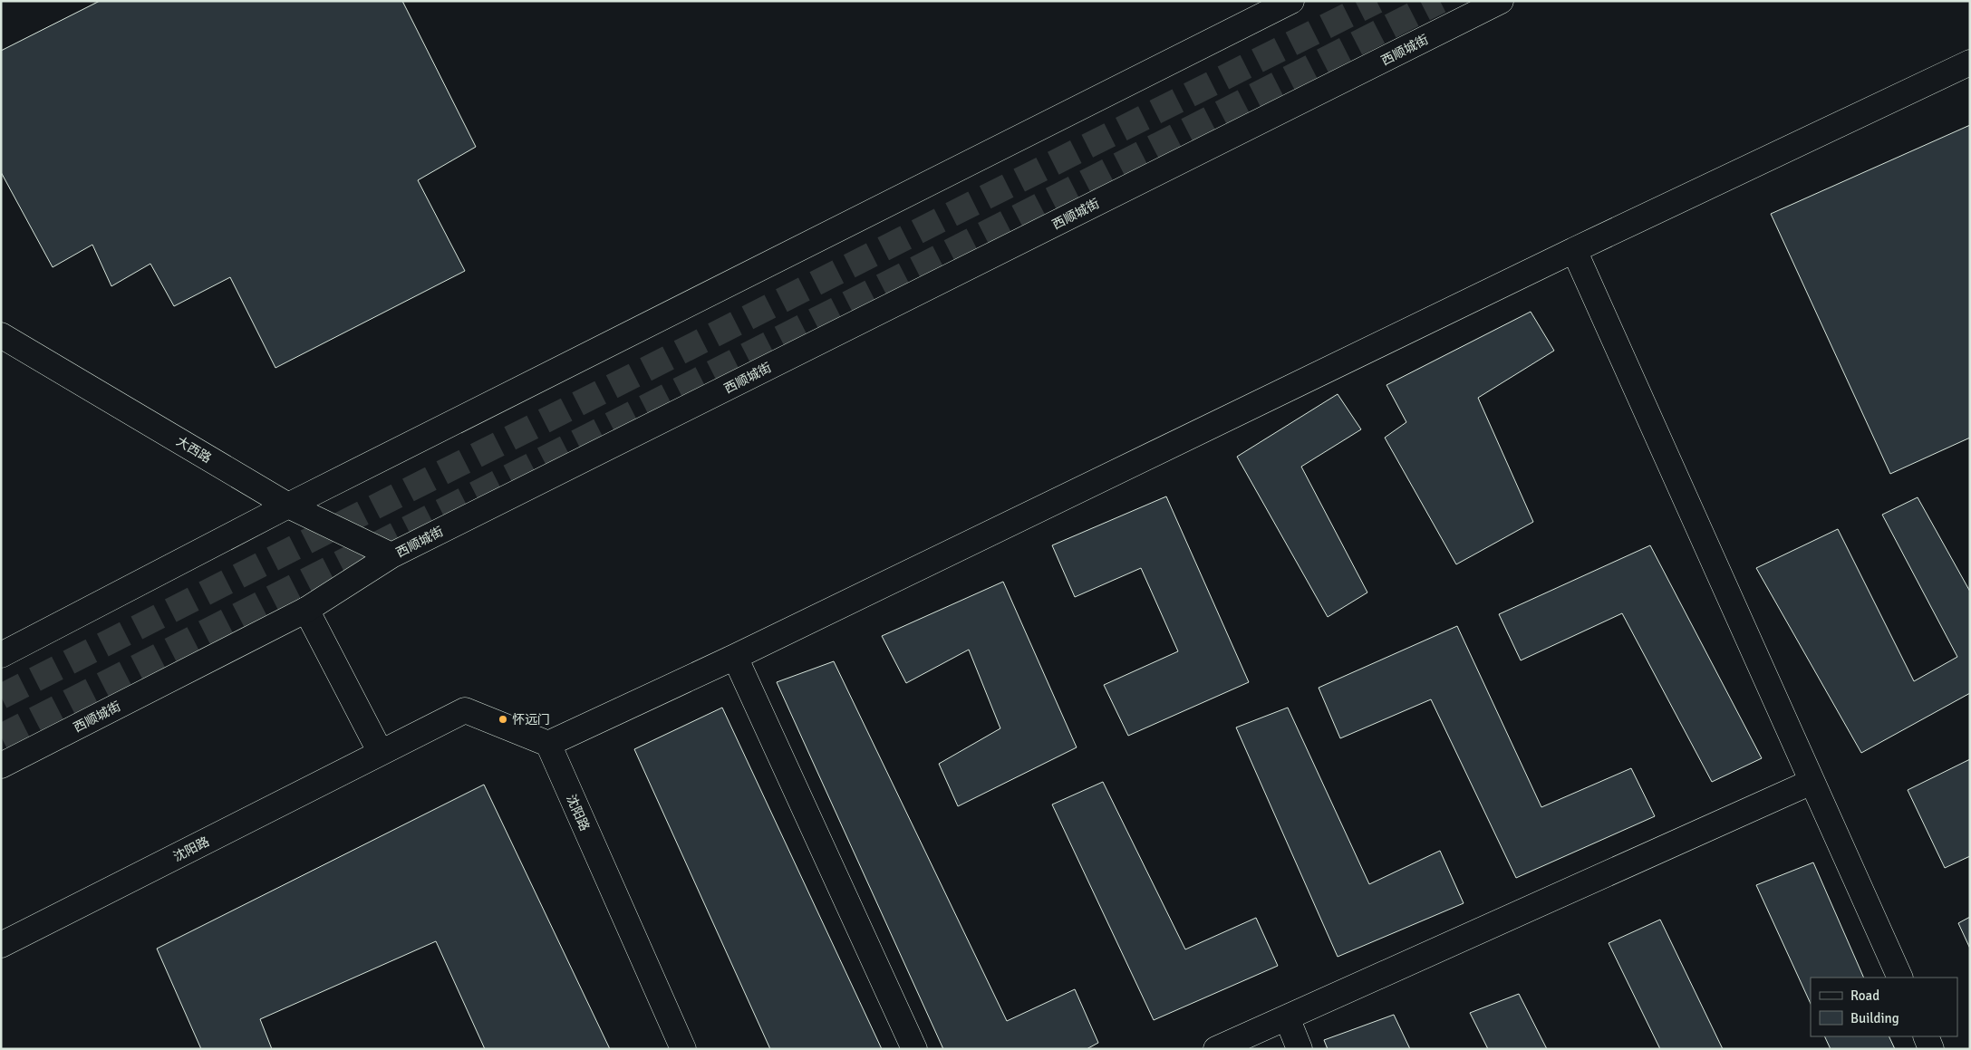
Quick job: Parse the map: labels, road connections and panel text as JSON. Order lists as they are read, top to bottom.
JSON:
{
  "streets": {
    "street": ["西顺城街", "大西路", "沈阳路"]
  },
  "crossings": [
    ["西顺城街", "大西路"]
  ],
  "places": ["怀远门"],
  "legend": ["Road", "Building"]
}
